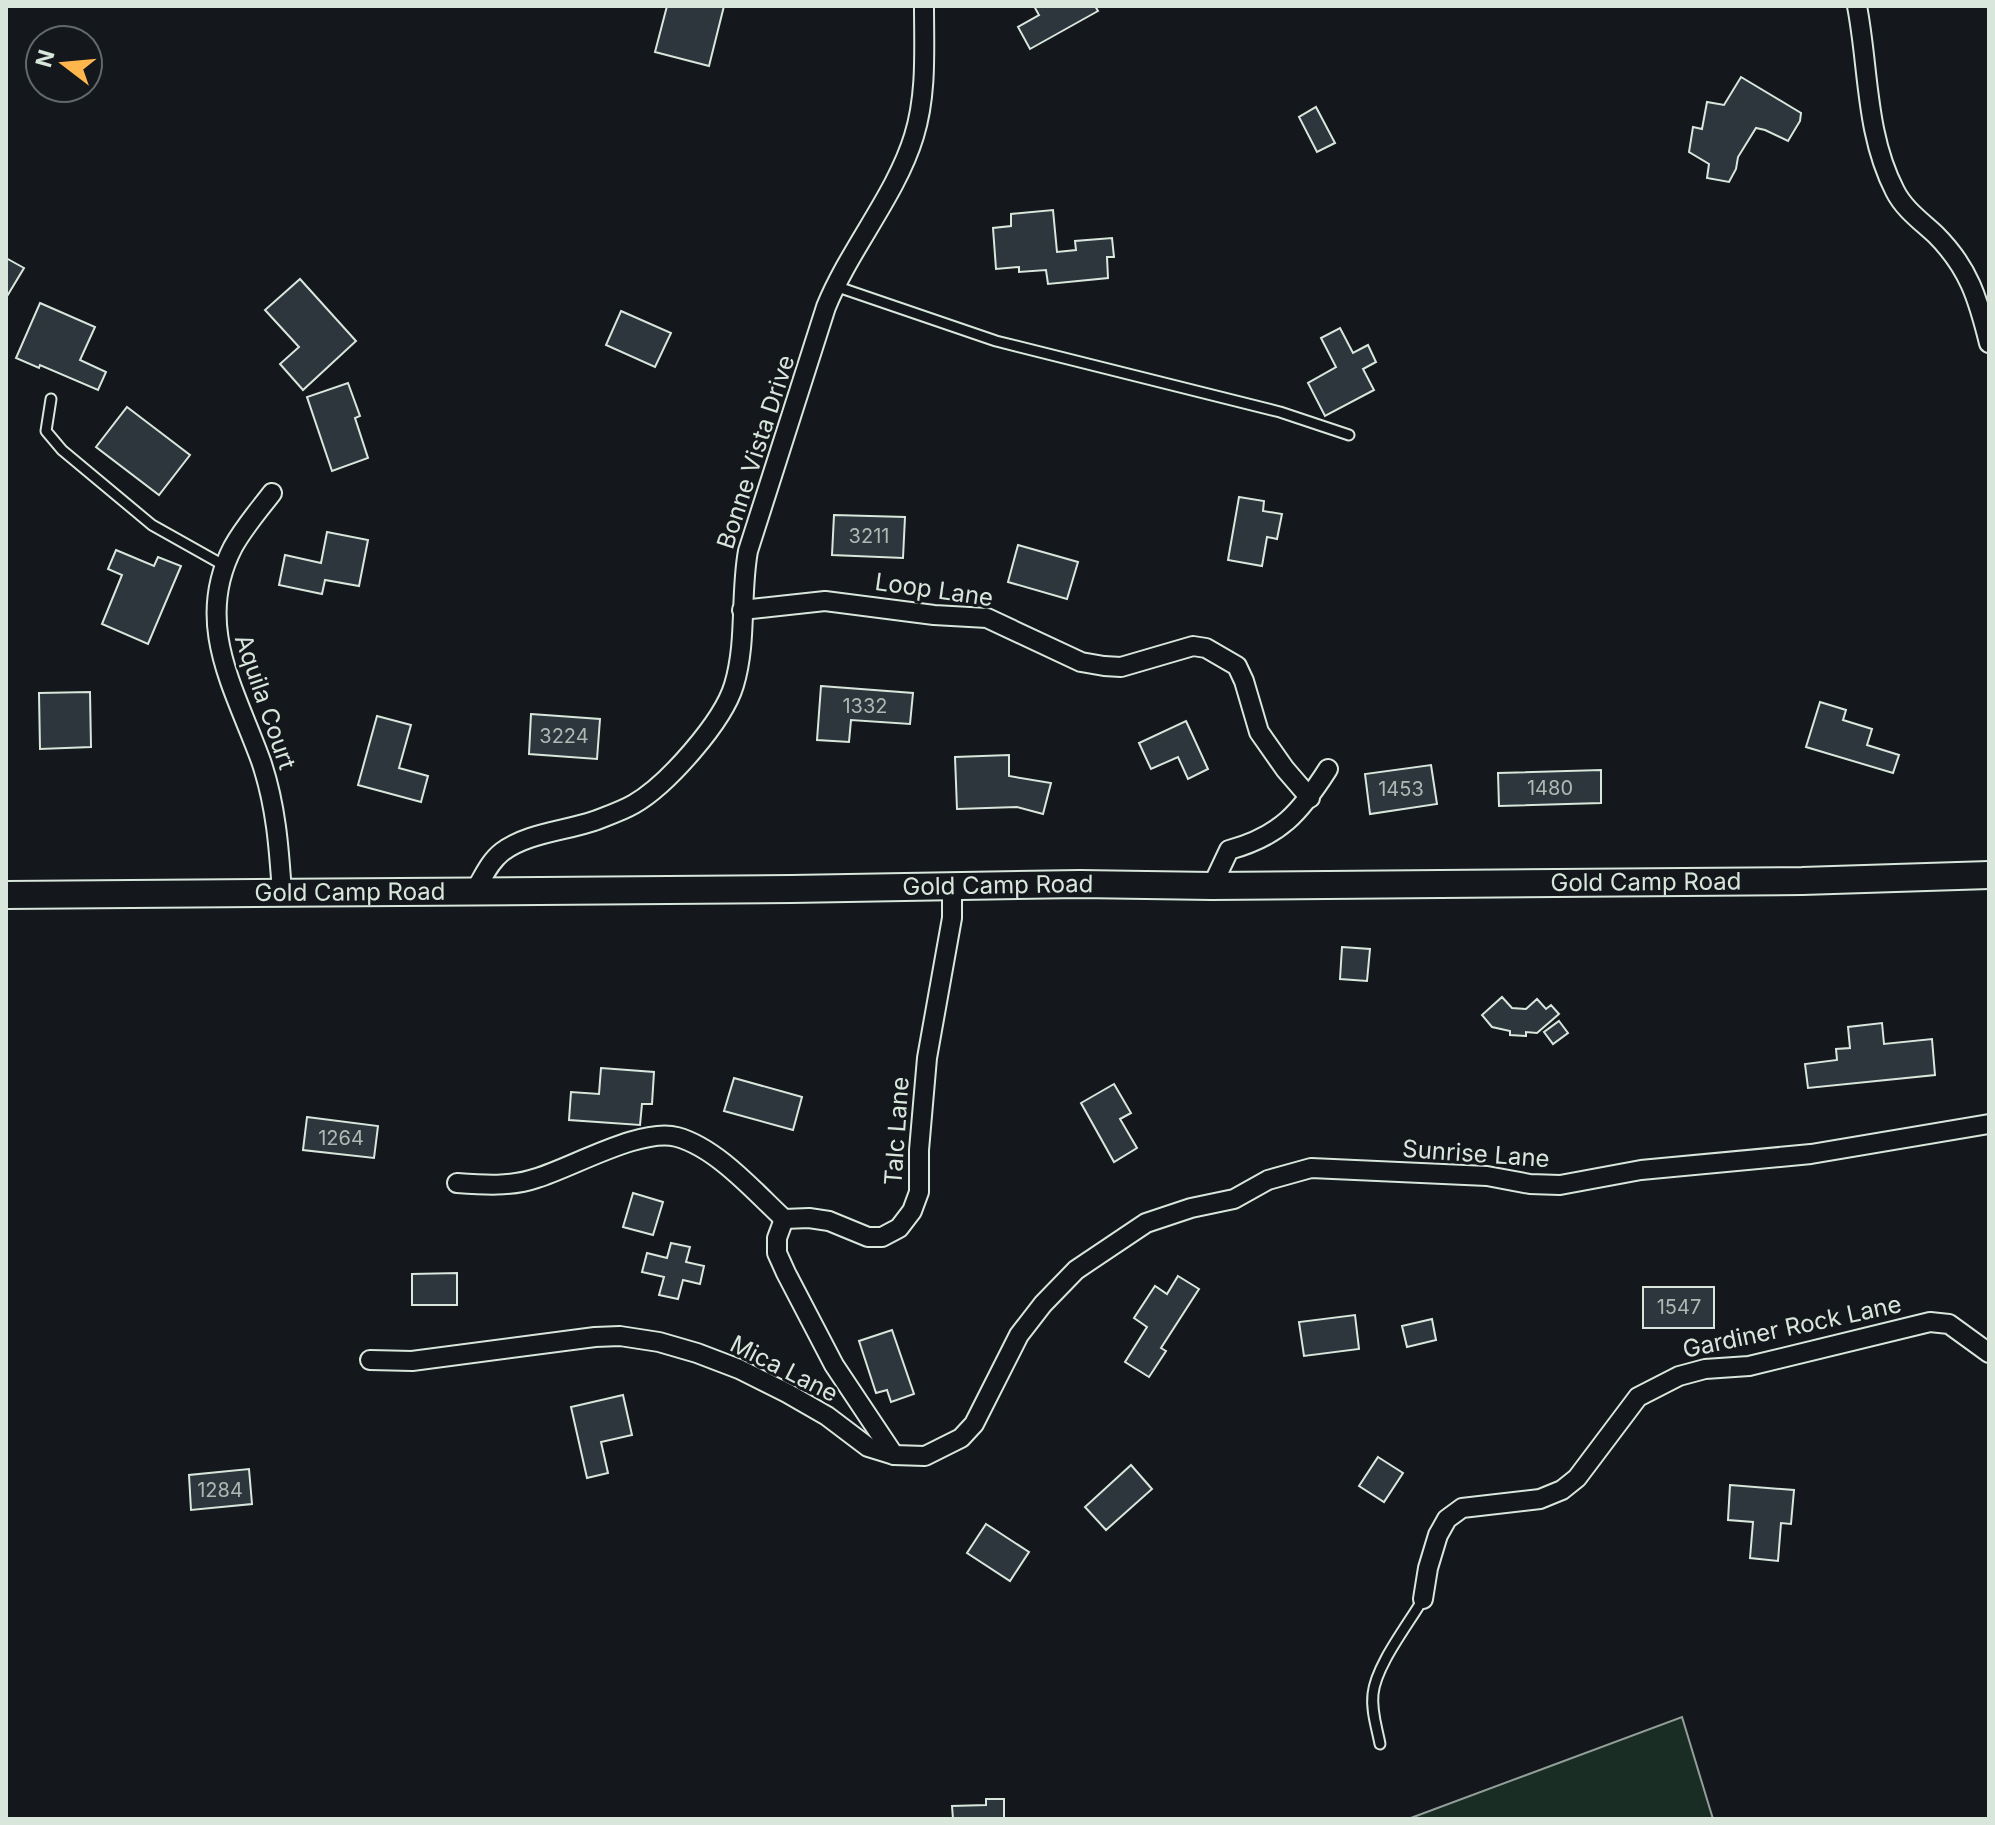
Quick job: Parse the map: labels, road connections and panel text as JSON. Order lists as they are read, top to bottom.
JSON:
{
  "streets": {
    "street": [
      "Bonne Vista Drive",
      "Loop Lane",
      "Aquila Court",
      "Gold Camp Road",
      "Talc Lane",
      "Sunrise Lane",
      "Gardiner Rock Lane",
      "Mica Lane"
    ]
  },
  "crossings": [
    ["Bonne Vista Drive", "Loop Lane"],
    ["Bonne Vista Drive", "Gold Camp Road"],
    ["Aquila Court", "Gold Camp Road"],
    ["Gold Camp Road", "Talc Lane"],
    ["Sunrise Lane", "Mica Lane"]
  ],
  "house_numbers": [
    "3211",
    "1332",
    "3224",
    "1480",
    "1453",
    "1264",
    "1547",
    "1284"
  ],
  "north": "left"
}
